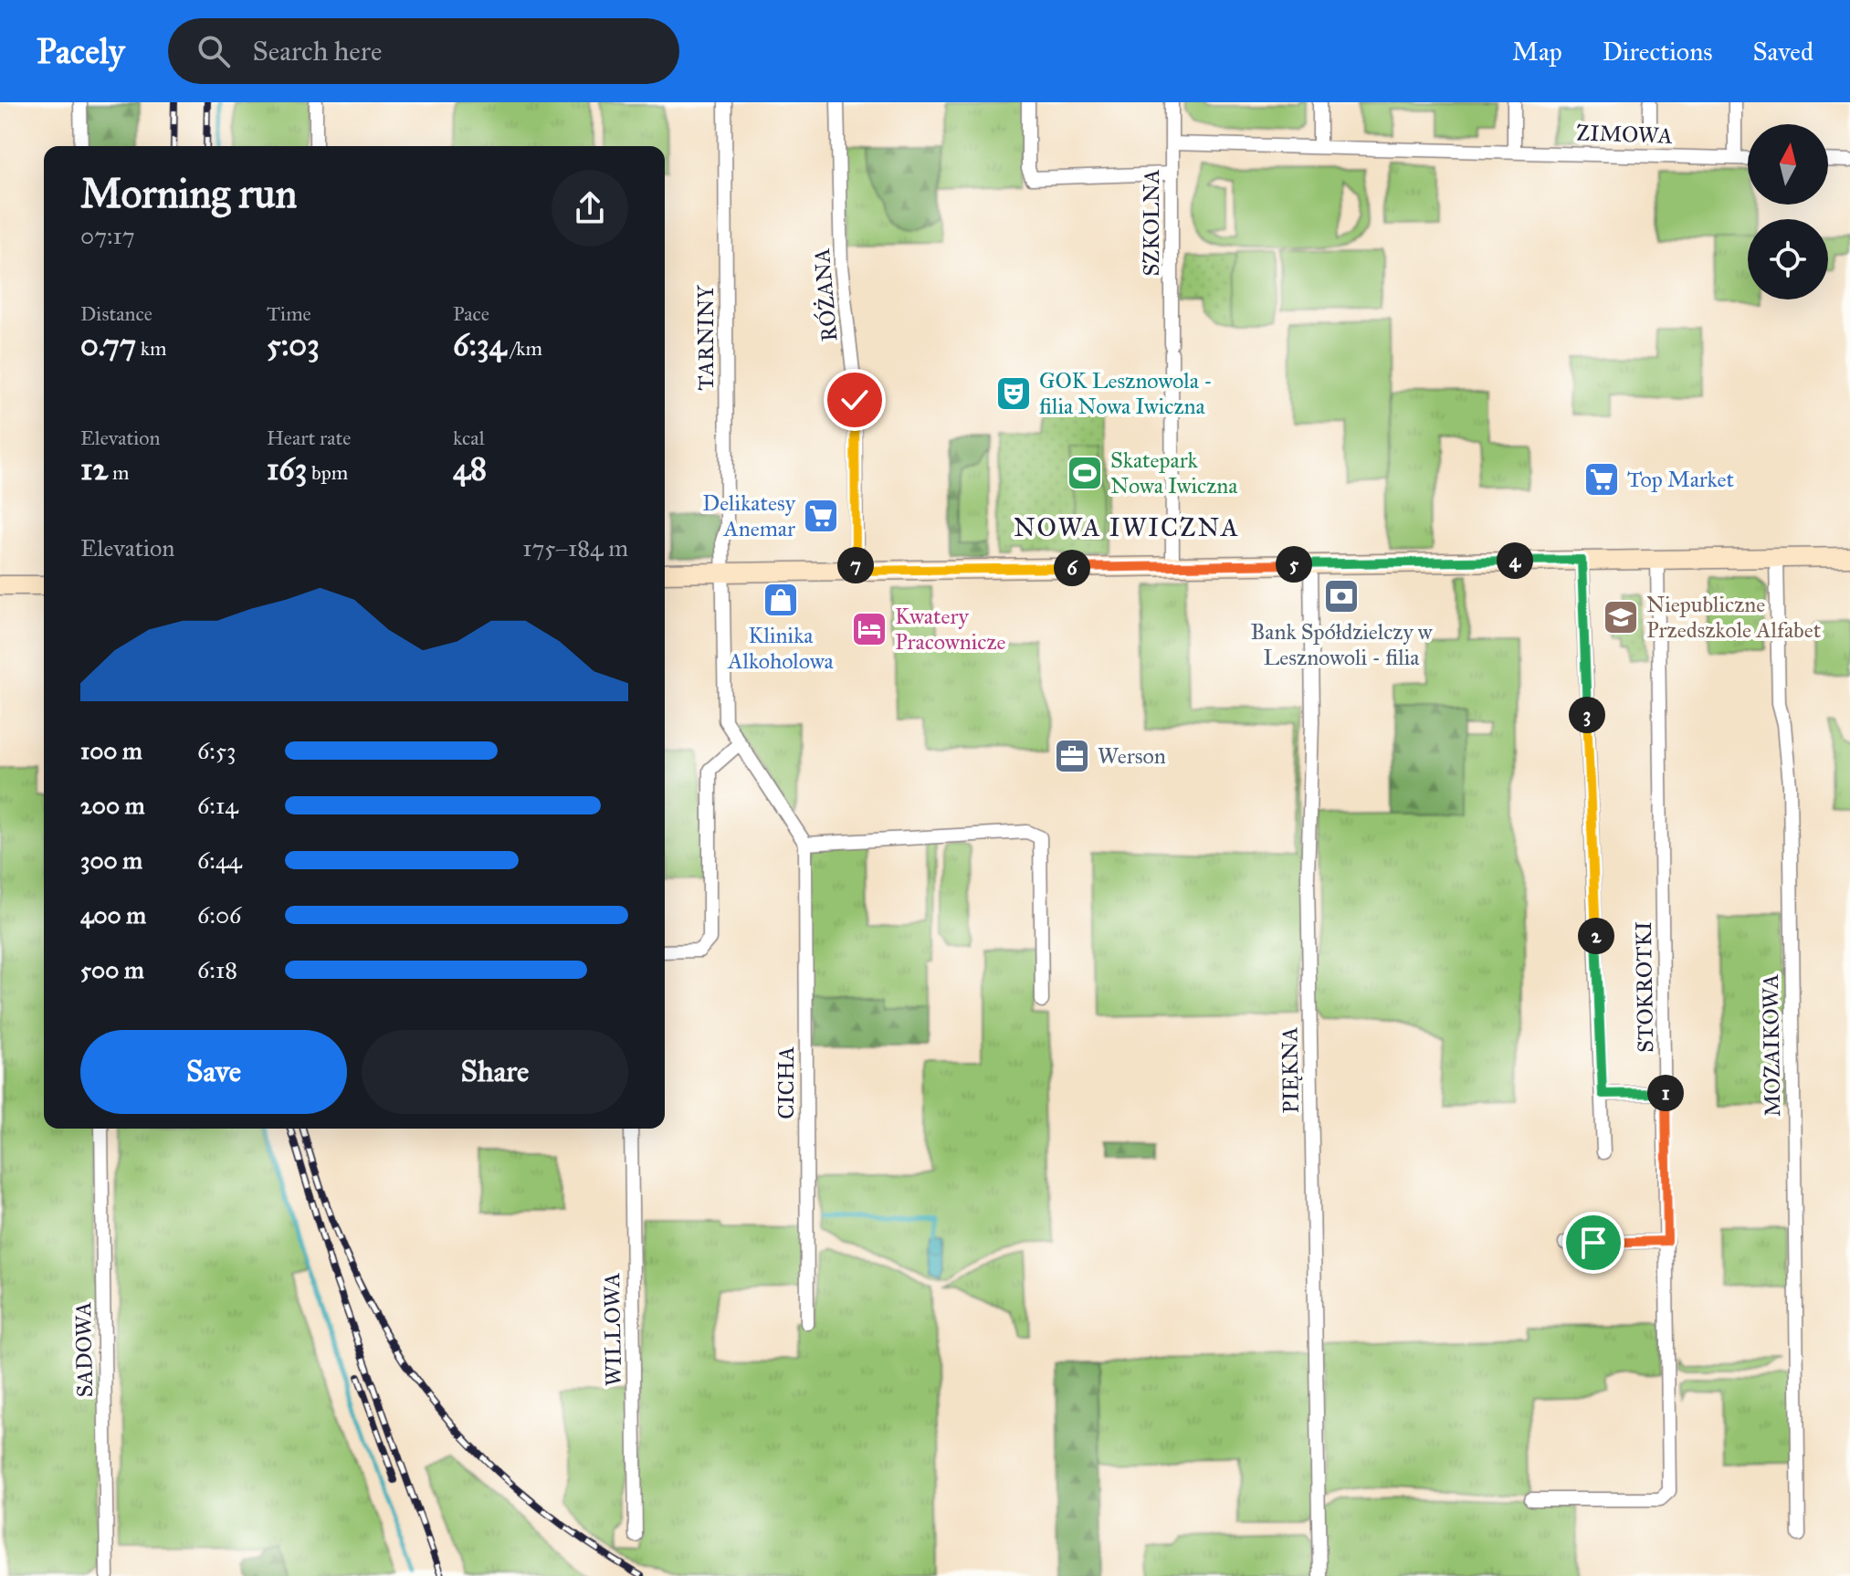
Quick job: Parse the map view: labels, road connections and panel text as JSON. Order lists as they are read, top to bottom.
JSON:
{
  "streets": {
    "street": [
      "ZIMOWA",
      "SZKOLNA",
      "RÓŻANA",
      "TARNINY",
      "STOKROTKI",
      "MOZAIKOWA",
      "PIĘKNA",
      "CICHA",
      "WILLOWA",
      "SADOWA"
    ]
  },
  "crossings": [
    ["ZIMOWA", "SZKOLNA"]
  ],
  "districts": ["NOWA IWICZNA"],
  "places": {
    "theatre": ["GOK Lesznowola - filia Nowa Iwiczna"],
    "sports": ["Skatepark Nowa Iwiczna"],
    "supermarket": ["Top Market", "Delikatesy Anemar"],
    "bank": ["Bank Spółdzielczy w Lesznowoli - filia"],
    "shop": ["Klinika Alkoholowa"],
    "school or university": ["Niepubliczne Przedszkole Alfabet"],
    "hotel": ["Kwatery Pracownicze"],
    "office": ["Werson"]
  },
  "north": "top",
  "page": {
    "header": "Pacely",
    "search": "Search here",
    "nav": ["Map", "Directions", "Saved"],
    "heading": ["Morning run", "07:17"],
    "stats": [
      ["Distance", "0.77 km"],
      ["Time", "5:03"],
      ["Pace", "6:34 /km"],
      ["Elevation", "12 m"],
      ["Heart rate", "163 bpm"],
      ["kcal", "48"]
    ],
    "chart": ["Elevation", "175–184 m"],
    "pins": [
      "4",
      "5",
      "7",
      "6",
      "3",
      "2",
      "1"
    ],
    "list": [
      {
        "name": "100 m",
        "note": "6:53"
      },
      {
        "name": "200 m",
        "note": "6:14"
      },
      {
        "name": "300 m",
        "note": "6:44"
      },
      {
        "name": "400 m",
        "note": "6:06"
      },
      {
        "name": "500 m",
        "note": "6:18"
      }
    ],
    "buttons": ["Save", "Share"]
  }
}
